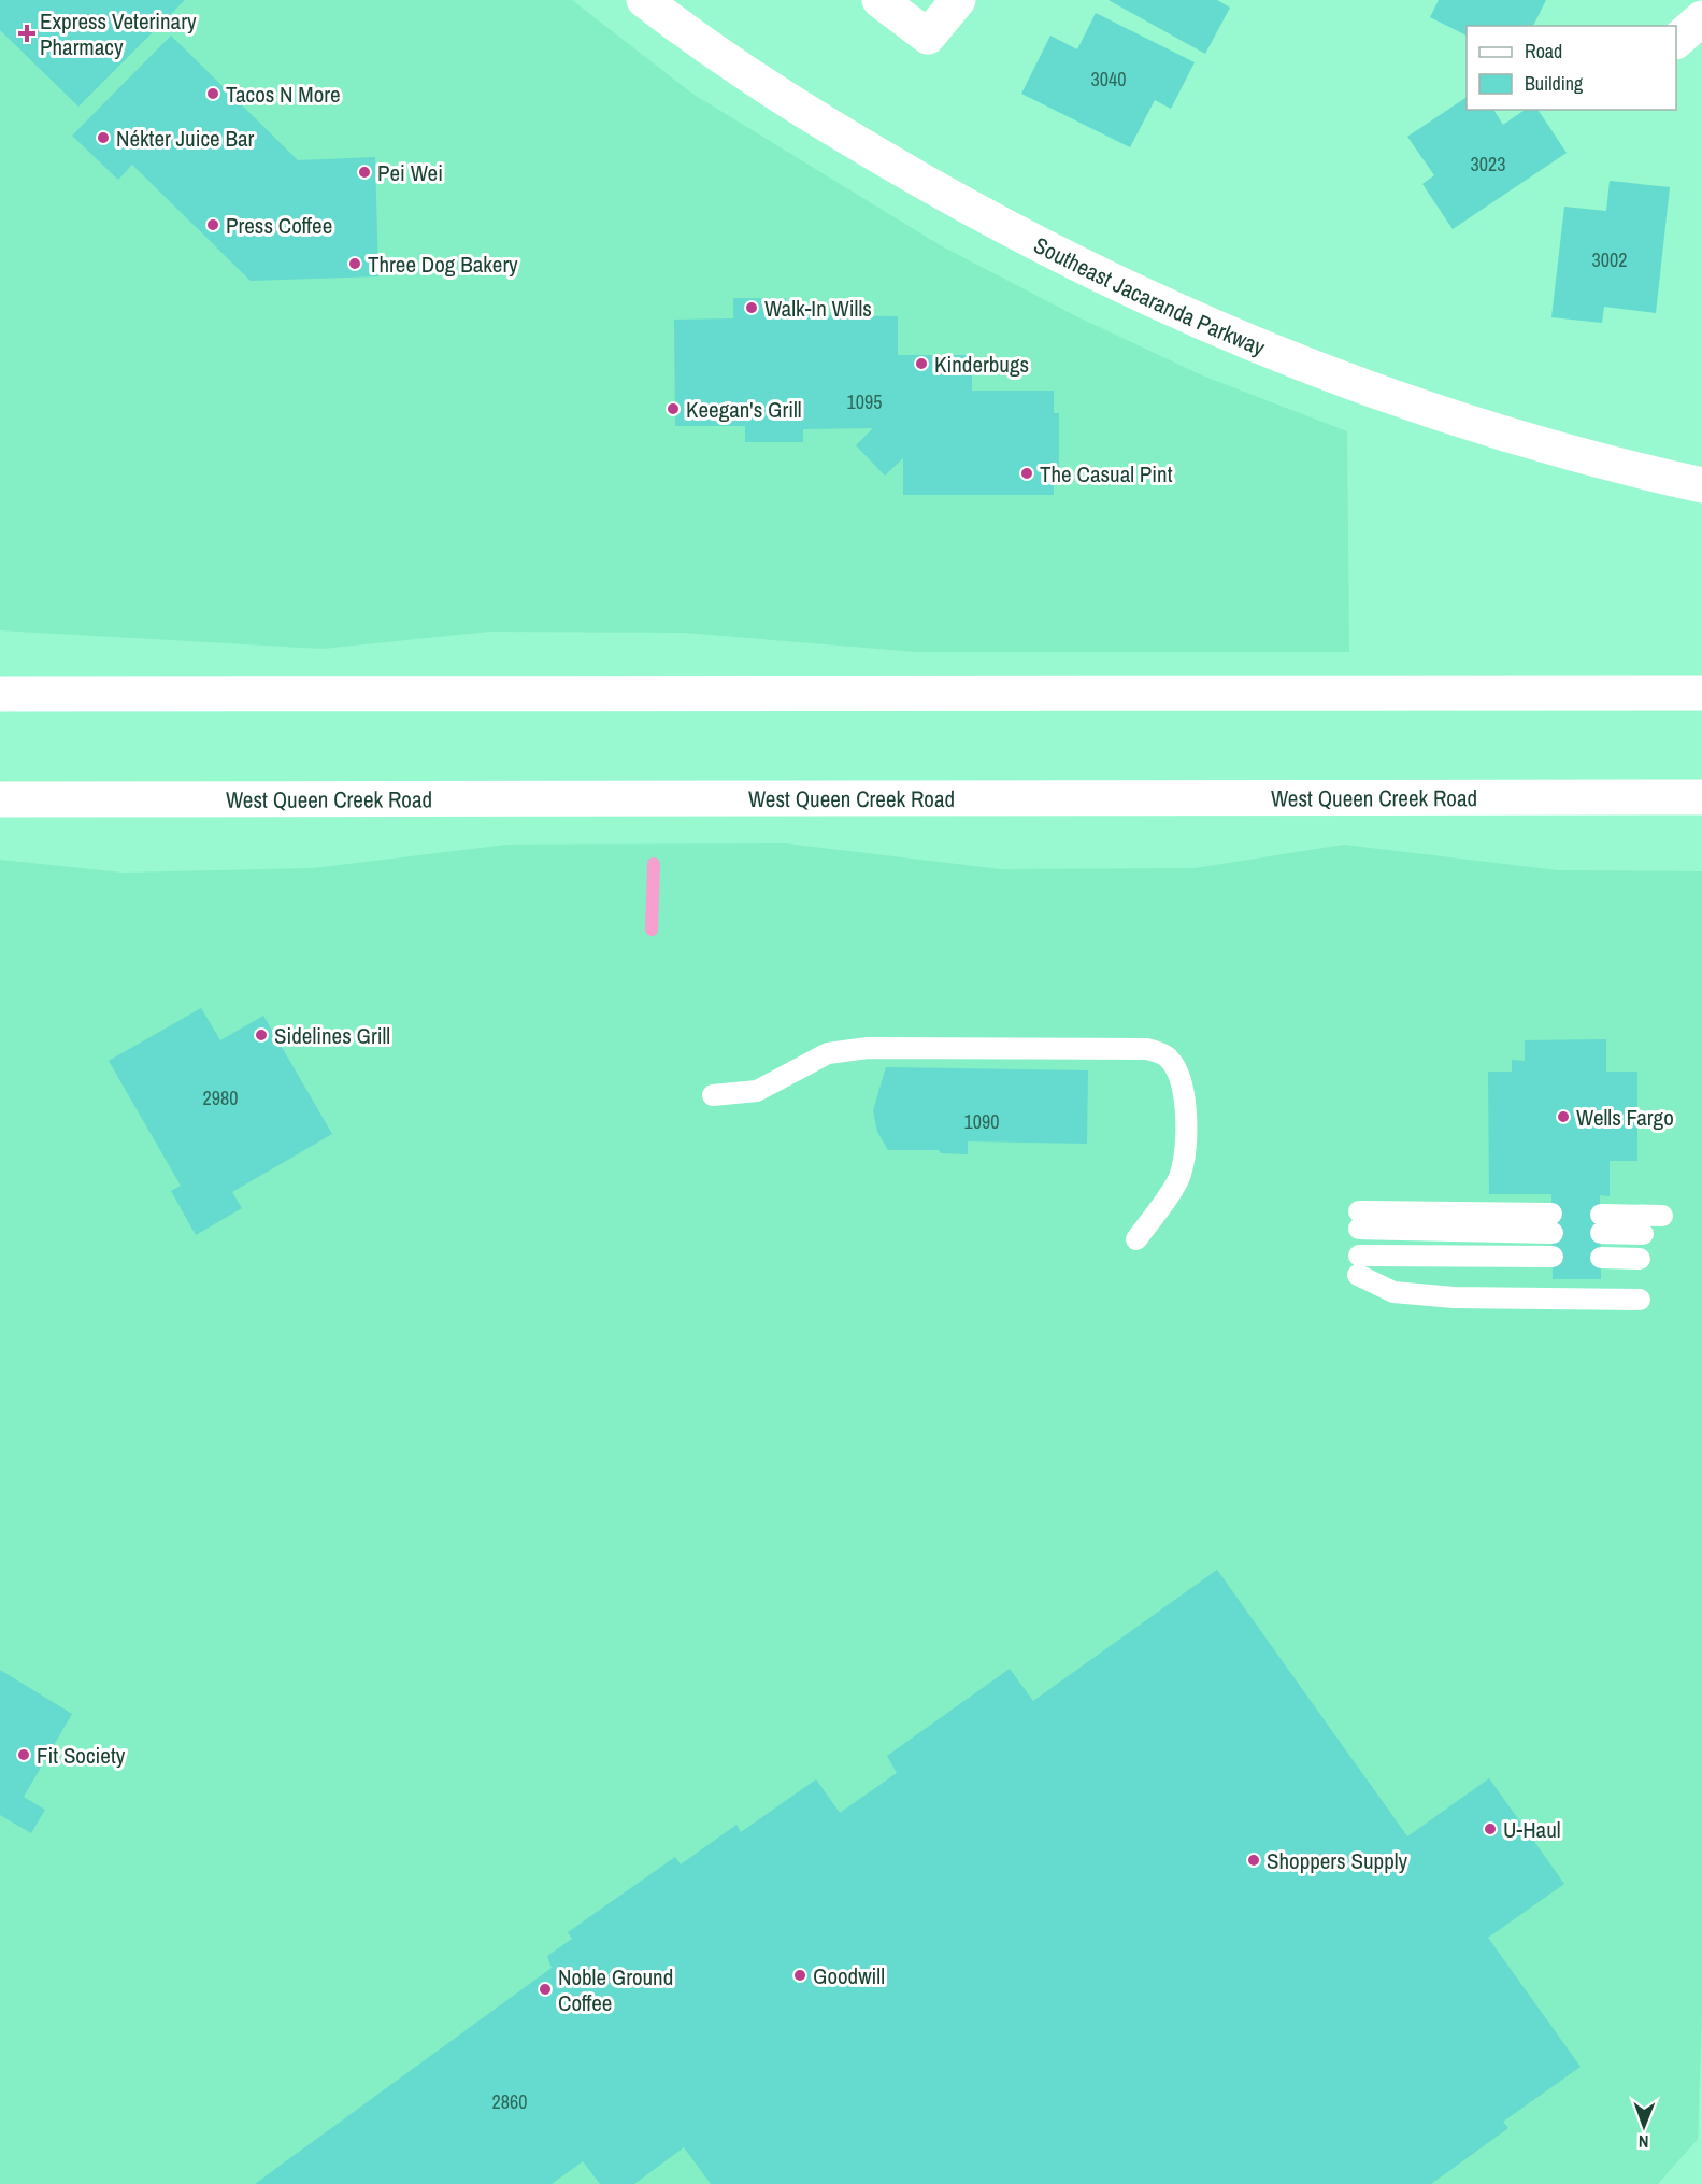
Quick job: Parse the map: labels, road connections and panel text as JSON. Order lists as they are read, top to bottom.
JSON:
{
  "streets": {
    "main road": ["Southeast Jacaranda Parkway", "West Queen Creek Road"]
  },
  "places": {
    "health": ["Express Veterinary Pharmacy"],
    "other": [
      "Tacos N More",
      "Nékter Juice Bar",
      "Pei Wei",
      "Press Coffee",
      "Three Dog Bakery",
      "Walk-In Wills",
      "Kinderbugs",
      "Keegan's Grill",
      "The Casual Pint",
      "Sidelines Grill",
      "Wells Fargo",
      "Fit Society",
      "U-Haul",
      "Shoppers Supply",
      "Goodwill",
      "Noble Ground Coffee"
    ]
  },
  "house_numbers": [
    "3040",
    "3023",
    "3002",
    "1095",
    "2980",
    "1090",
    "2860"
  ],
  "legend": ["Road", "Building"],
  "north": "bottom"
}
